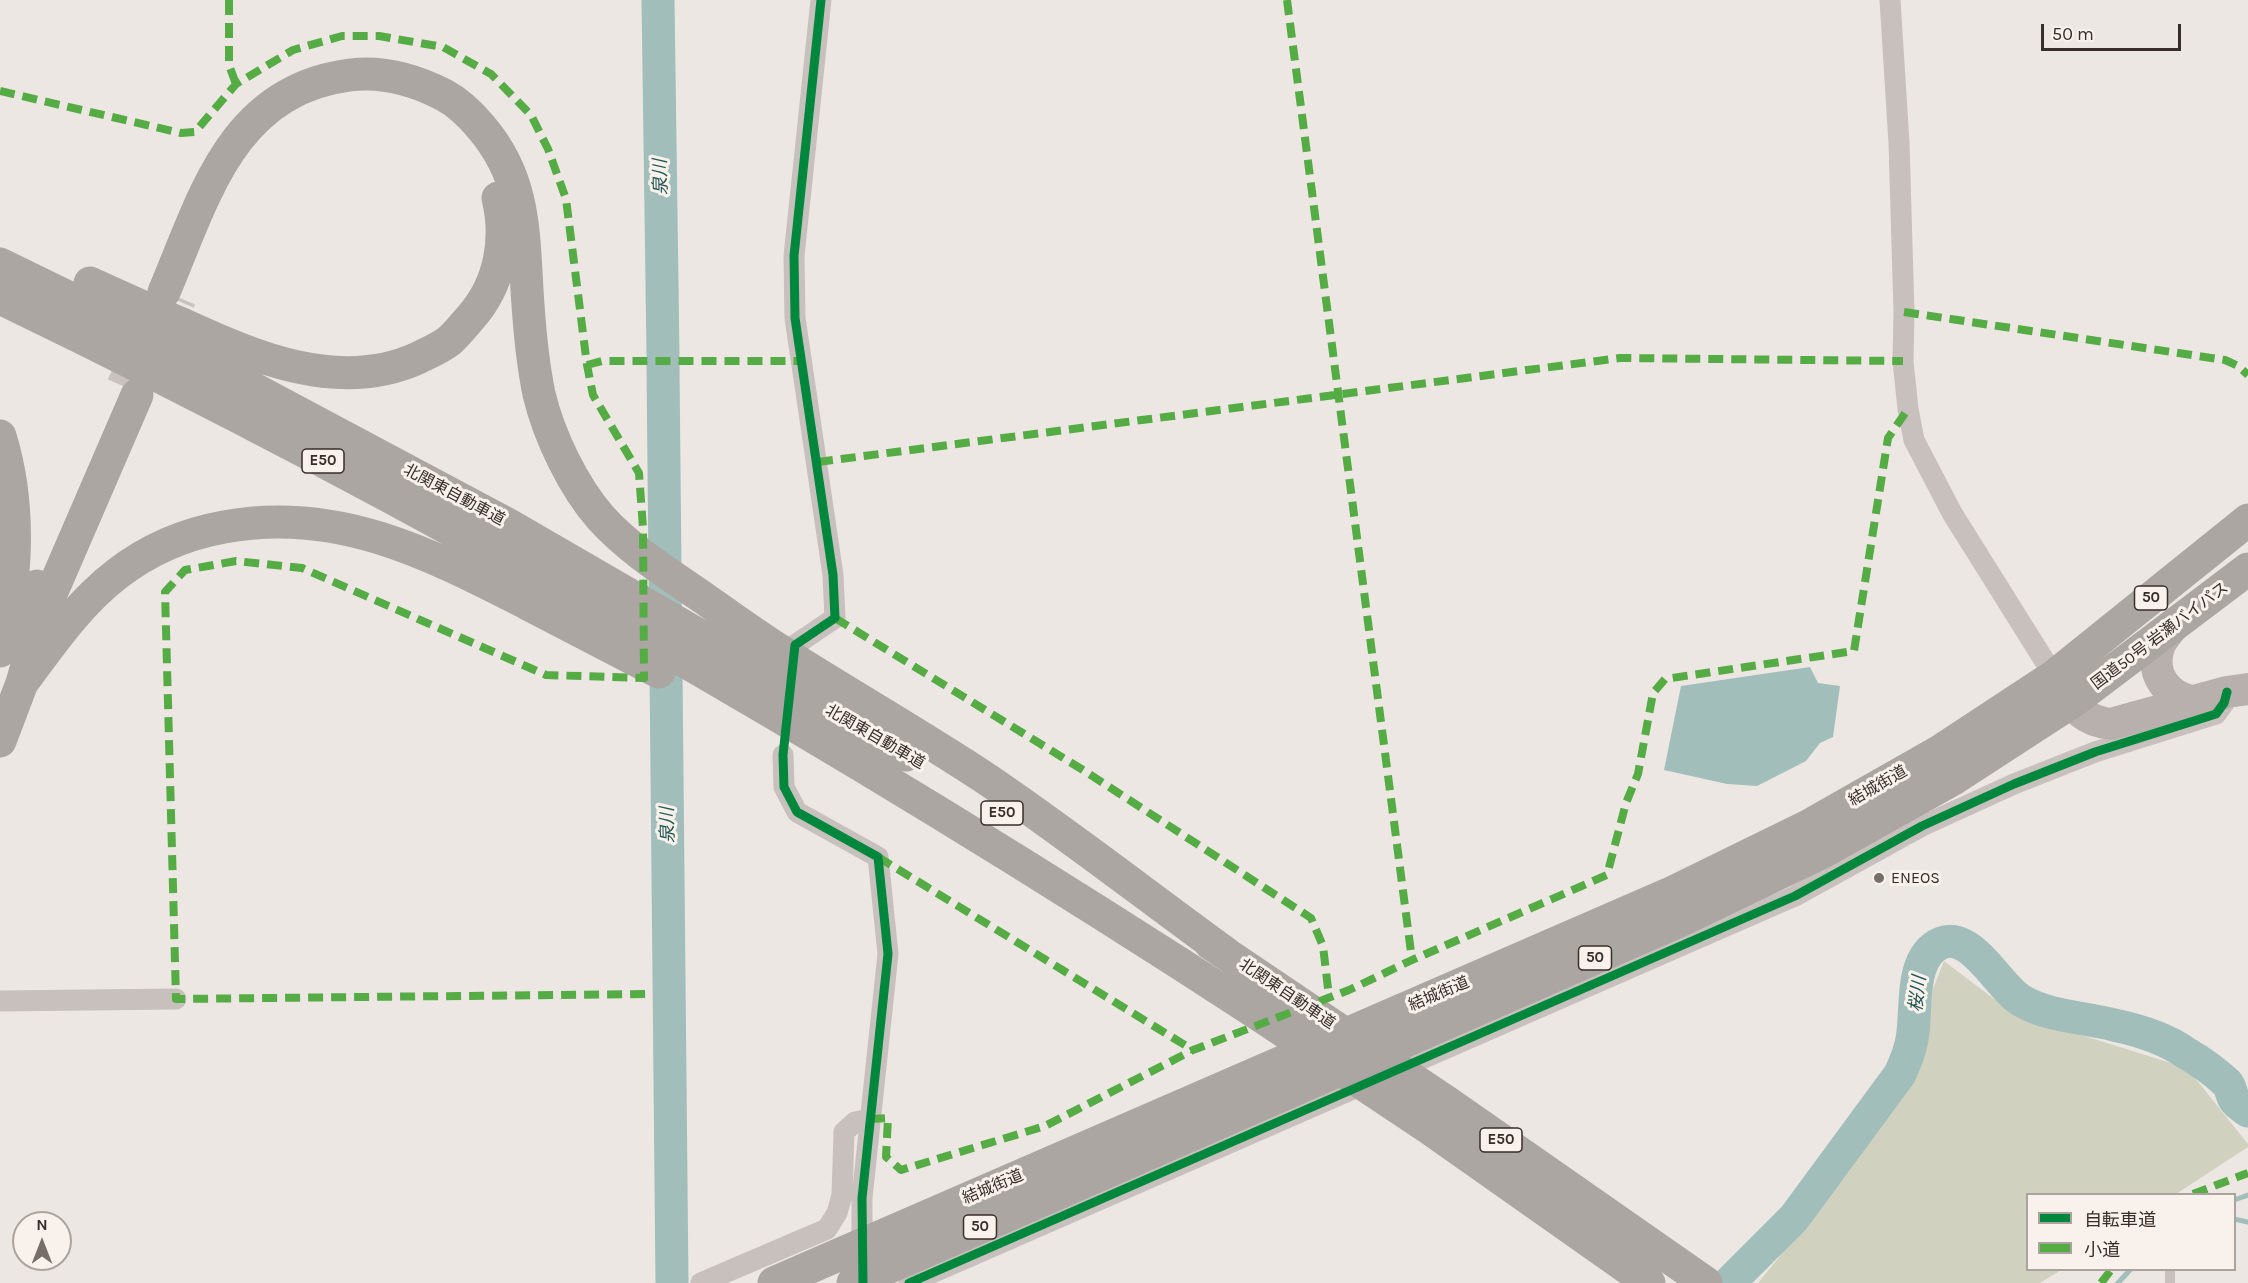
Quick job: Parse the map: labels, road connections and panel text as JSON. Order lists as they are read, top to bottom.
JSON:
{
  "streets": {
    "highway": [
      "E50",
      "北関東自動車道",
      "50",
      "国道50号 岩瀬バイパス",
      "結城街道"
    ]
  },
  "crossings": [
    ["国道50号 岩瀬バイパス", "結城街道"]
  ],
  "water": ["泉川", "桜川"],
  "places": ["ENEOS"],
  "legend": ["自転車道", "小道"],
  "scale_bar": "50 m",
  "north": "top"
}
